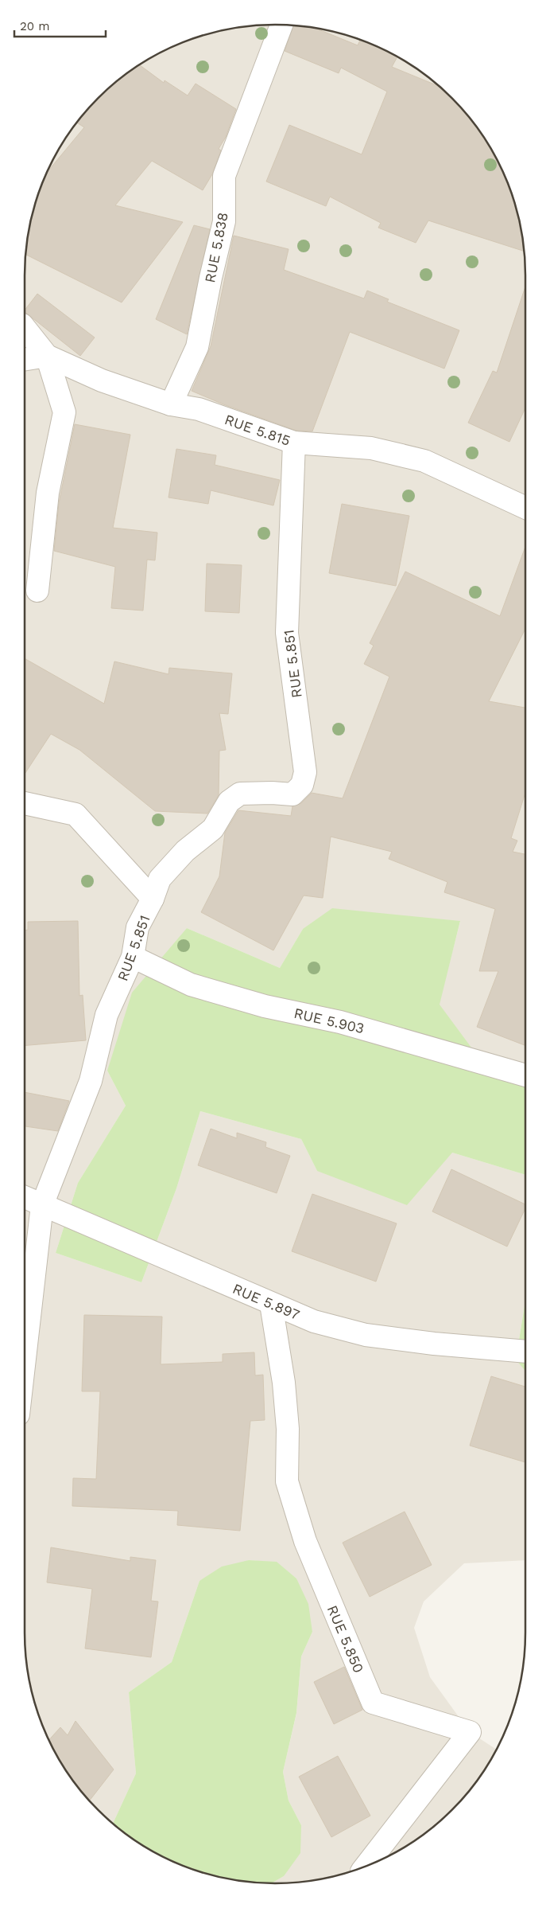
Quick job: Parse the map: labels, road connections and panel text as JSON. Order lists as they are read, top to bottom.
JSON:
{
  "streets": {
    "street": [
      "RUE 5.838",
      "RUE 5.815",
      "RUE 5.851",
      "RUE 5.903",
      "RUE 5.897",
      "RUE 5.850"
    ]
  },
  "crossings": [
    ["RUE 5.838", "RUE 5.815"],
    ["RUE 5.815", "RUE 5.851"],
    ["RUE 5.851", "RUE 5.903"],
    ["RUE 5.851", "RUE 5.897"],
    ["RUE 5.897", "RUE 5.850"]
  ],
  "scale_bar": "20 m"
}
